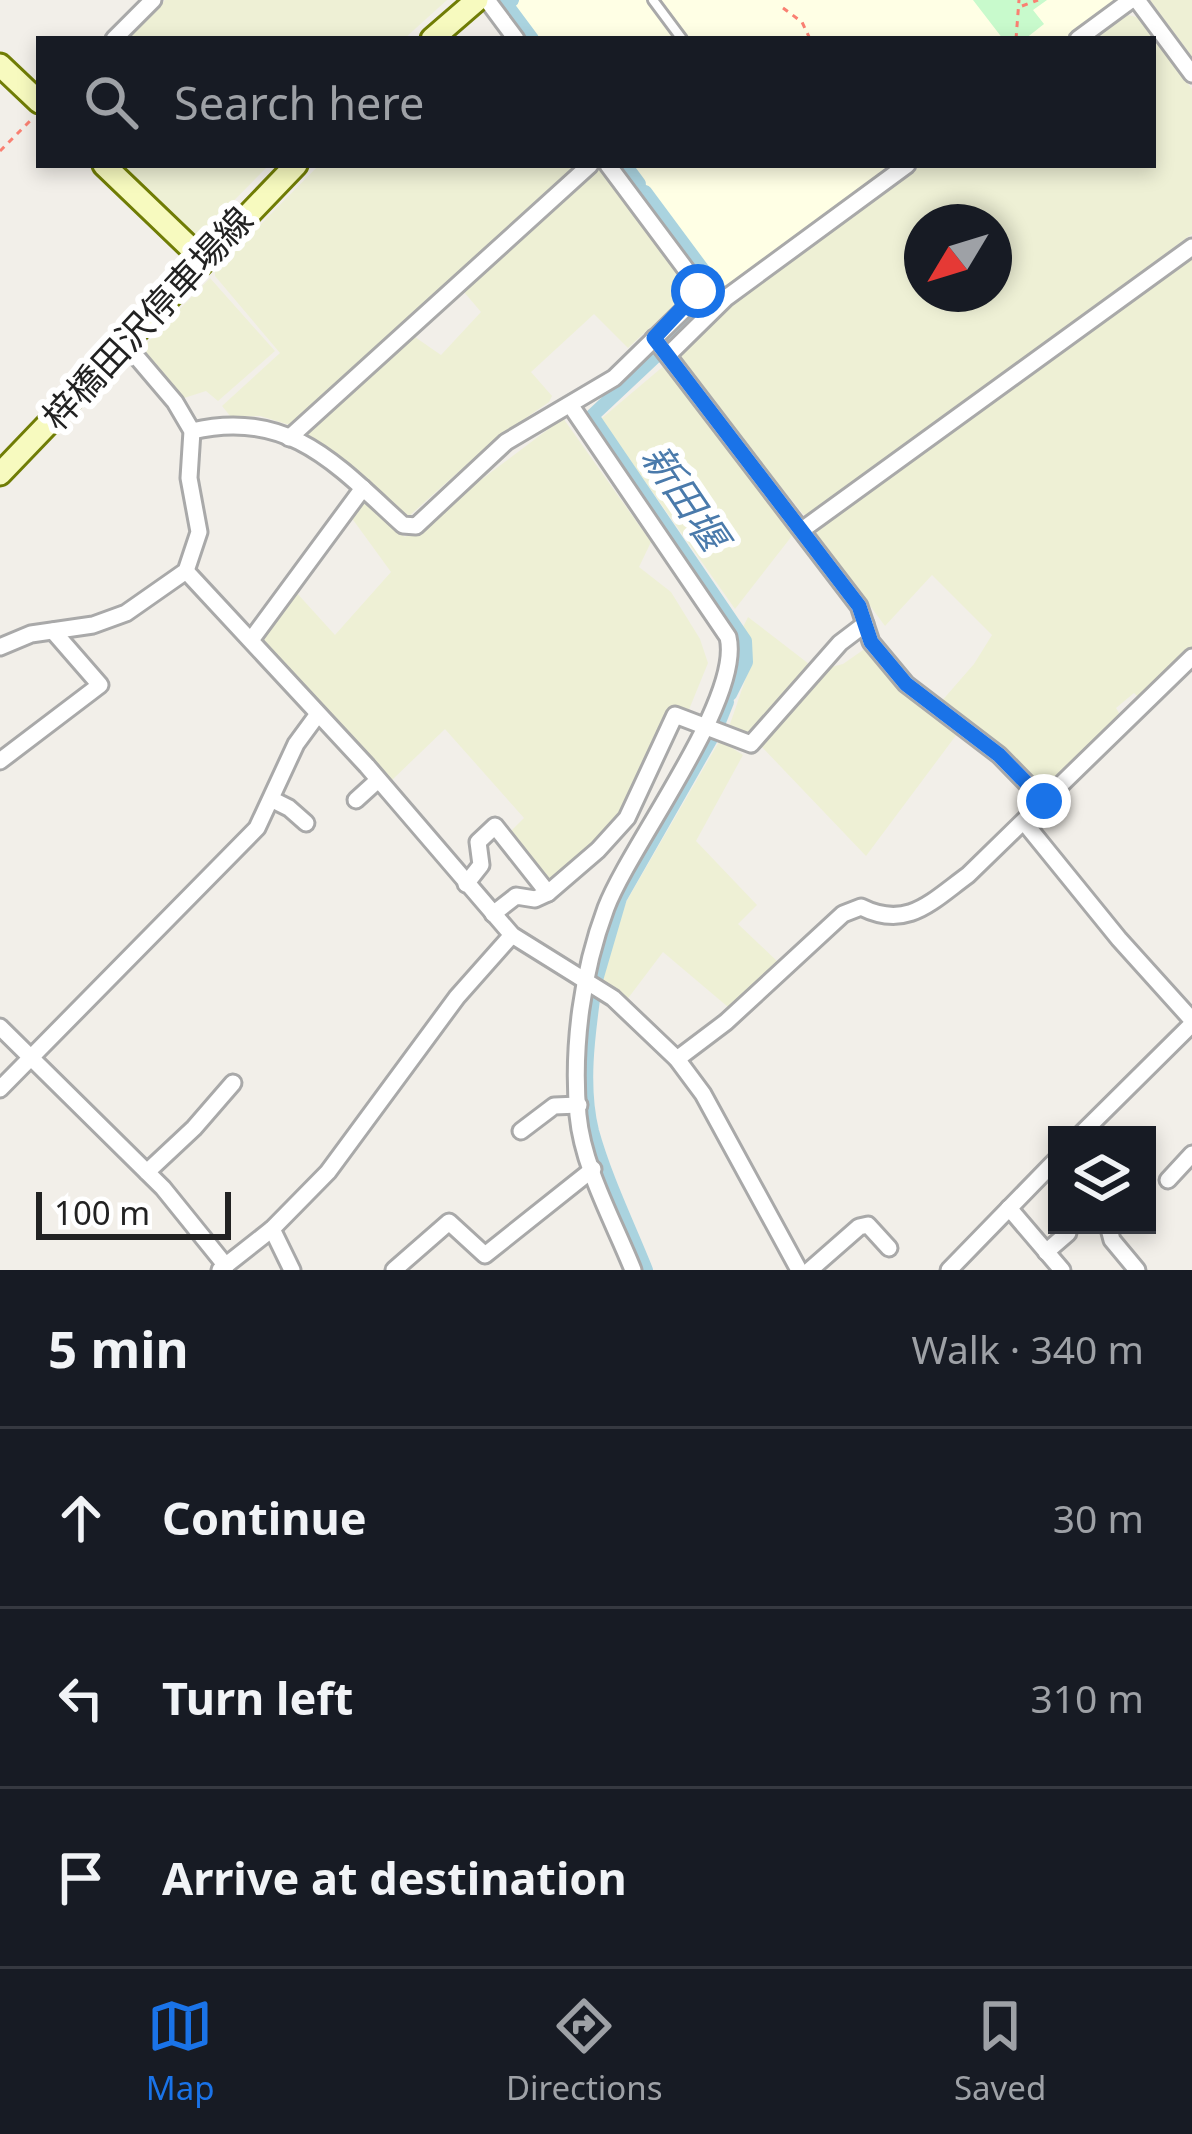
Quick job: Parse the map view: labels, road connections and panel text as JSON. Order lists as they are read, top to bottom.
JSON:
{
  "streets": {
    "main road": ["梓橋田沢停車場線"]
  },
  "water": ["新田堰"],
  "scale_bar": "100 m",
  "north": "bottom left",
  "page": {
    "search": "Search here",
    "scale": "100 m",
    "heading": ["5 min", "Walk · 340 m"],
    "list": [
      ["Continue", "30 m"],
      ["Turn left", "310 m"],
      "Arrive at destination"
    ],
    "nav": ["Map", "Directions", "Saved"]
  }
}
